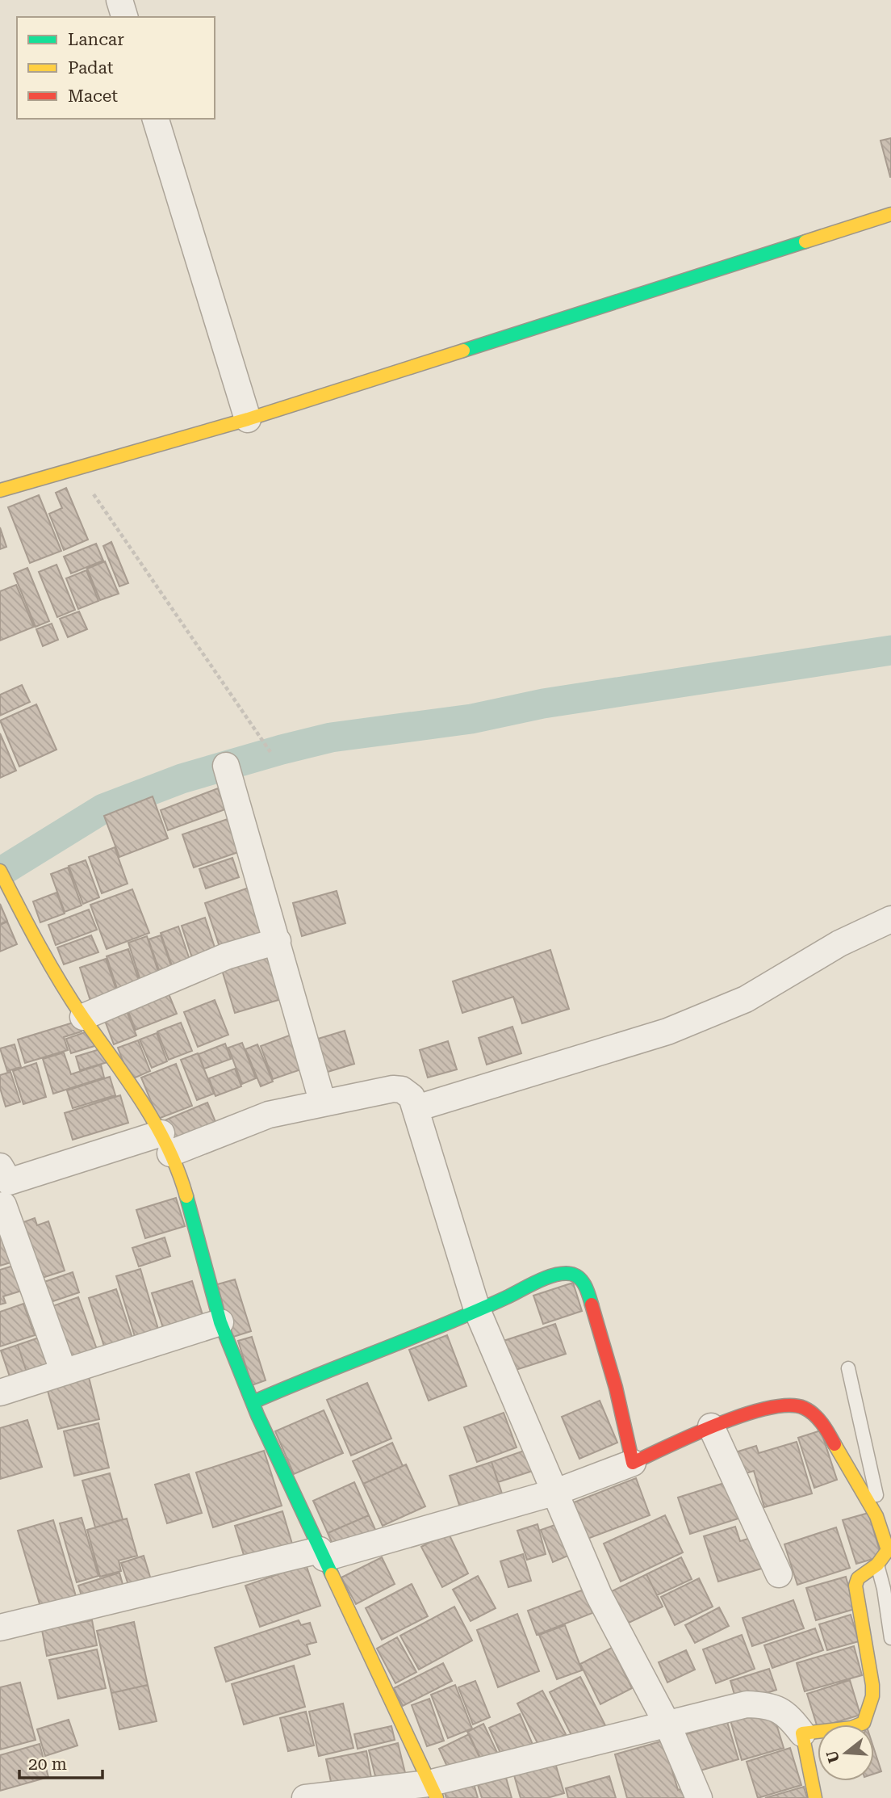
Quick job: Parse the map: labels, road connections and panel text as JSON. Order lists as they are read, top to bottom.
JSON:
{
  "legend": ["Lancar", "Padat", "Macet"],
  "scale_bar": "20 m",
  "north": "left"
}
